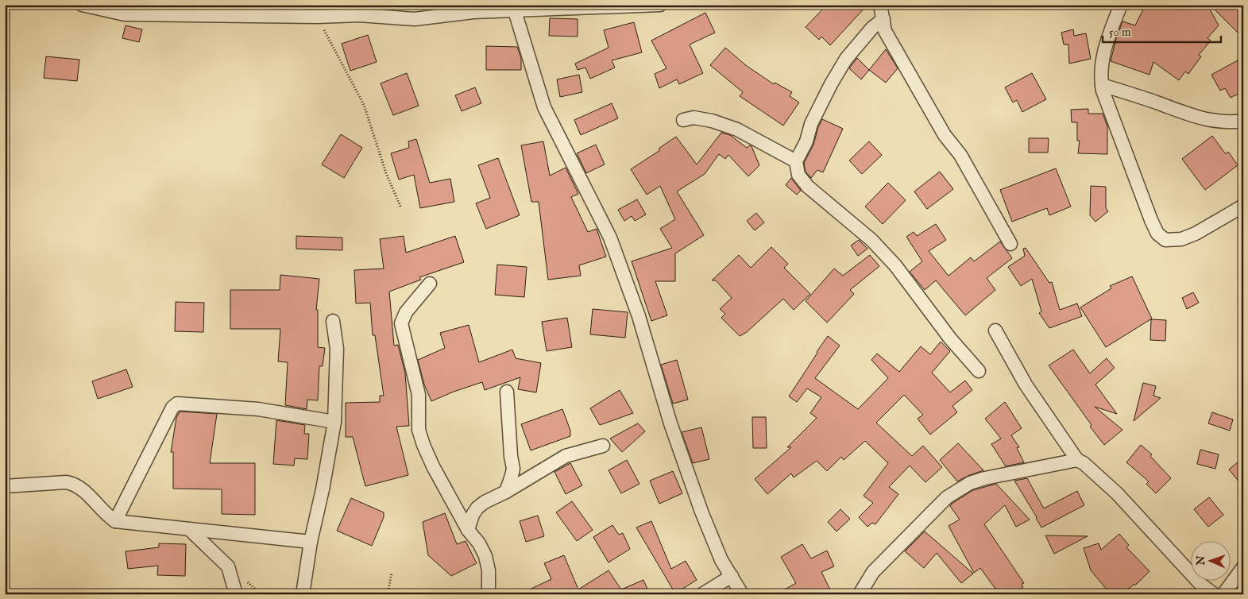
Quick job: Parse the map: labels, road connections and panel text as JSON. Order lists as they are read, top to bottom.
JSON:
{
  "scale_bar": "50 m",
  "north": "left"
}
